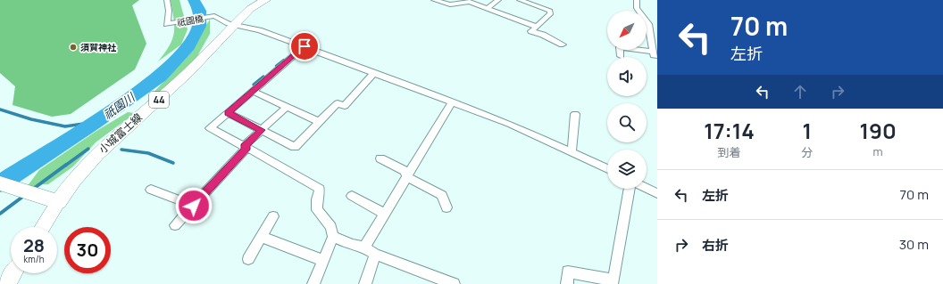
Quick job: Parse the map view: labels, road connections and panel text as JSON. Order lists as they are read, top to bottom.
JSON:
{
  "streets": {
    "main road": ["44", "小城富士線"],
    "street": ["祇園橋"]
  },
  "crossings": [
    ["祇園橋", "小城富士線"]
  ],
  "water": ["祇園川"],
  "places": ["須賀神社"],
  "north": "bottom left",
  "page": {
    "turn": ["70 m", "左折"],
    "eta": [
      "17:14",
      "到着",
      "1",
      "分",
      "190",
      "m"
    ],
    "list": [
      {
        "name": "左折",
        "value": "70 m"
      },
      {
        "name": "右折",
        "value": "30 m"
      }
    ],
    "speed": "28 km/h",
    "limit": "30"
  }
}
